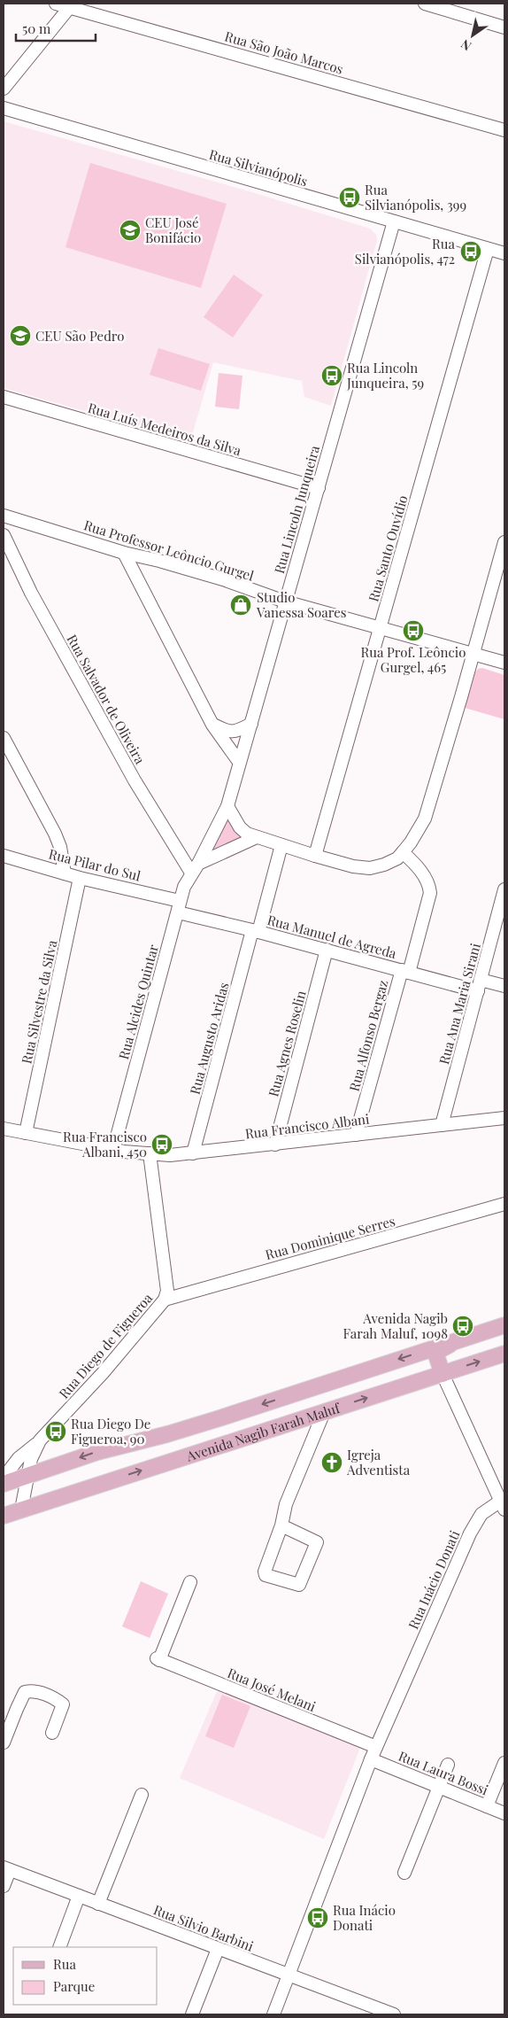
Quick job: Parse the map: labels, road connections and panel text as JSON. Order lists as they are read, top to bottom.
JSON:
{
  "streets": {
    "main road": ["Avenida Nagib Farah Maluf"],
    "street": [
      "Rua São João Marcos",
      "Rua Silvianópolis",
      "Rua Luís Medeiros da Silva",
      "Rua Lincoln Junqueira",
      "Rua Santo Ouvídio",
      "Rua Professor Leôncio Gurgel",
      "Rua Salvador de Oliveira",
      "Rua Pilar do Sul",
      "Rua Manuel de Agreda",
      "Rua Silvestre da Silva",
      "Rua Alcides Quintar",
      "Rua Ana Maria Sirani",
      "Rua Alfonso Bergaz",
      "Rua Augusto Aridas",
      "Rua Agnes Roselin",
      "Rua Francisco Albani",
      "Rua Dominique Serres",
      "Rua Diego de Figueroa",
      "Rua Inácio Donati",
      "Rua José Melani",
      "Rua Laura Bossi",
      "Rua Silvio Barbini"
    ]
  },
  "crossings": [
    ["Rua Silvianópolis", "Rua Lincoln Junqueira"],
    ["Rua Silvianópolis", "Rua Santo Ouvídio"],
    ["Rua Luís Medeiros da Silva", "Rua Lincoln Junqueira"],
    ["Rua Lincoln Junqueira", "Rua Professor Leôncio Gurgel"],
    ["Rua Lincoln Junqueira", "Rua Alcides Quintar"],
    ["Rua Santo Ouvídio", "Rua Professor Leôncio Gurgel"],
    ["Rua Salvador de Oliveira", "Rua Alcides Quintar"],
    ["Rua Pilar do Sul", "Rua Manuel de Agreda"],
    ["Rua Pilar do Sul", "Rua Silvestre da Silva"],
    ["Rua Pilar do Sul", "Rua Alcides Quintar"],
    ["Rua Manuel de Agreda", "Rua Alcides Quintar"],
    ["Rua Manuel de Agreda", "Rua Ana Maria Sirani"],
    ["Rua Manuel de Agreda", "Rua Alfonso Bergaz"],
    ["Rua Manuel de Agreda", "Rua Augusto Aridas"],
    ["Rua Manuel de Agreda", "Rua Agnes Roselin"],
    ["Rua Silvestre da Silva", "Rua Francisco Albani"],
    ["Rua Alcides Quintar", "Rua Francisco Albani"],
    ["Rua Ana Maria Sirani", "Rua Francisco Albani"],
    ["Rua Alfonso Bergaz", "Rua Francisco Albani"],
    ["Rua Augusto Aridas", "Rua Francisco Albani"],
    ["Rua Agnes Roselin", "Rua Francisco Albani"],
    ["Rua Francisco Albani", "Rua Diego de Figueroa"],
    ["Rua Dominique Serres", "Rua Diego de Figueroa"],
    ["Rua Diego de Figueroa", "Avenida Nagib Farah Maluf"],
    ["Rua Inácio Donati", "Rua José Melani"],
    ["Rua Inácio Donati", "Rua Laura Bossi"],
    ["Rua Inácio Donati", "Rua Silvio Barbini"]
  ],
  "places": {
    "bus stop": [
      "Rua Silvianópolis, 399",
      "Rua Silvianópolis, 472",
      "Rua Lincoln Junqueira, 59",
      "Rua Prof. Leôncio Gurgel, 465",
      "Rua Francisco Albani, 450",
      "Avenida Nagib Farah Maluf, 1098",
      "Rua Diego De Figueroa, 90",
      "Rua Inácio Donati"
    ],
    "school or university": ["CEU José Bonifácio", "CEU São Pedro"],
    "shop": ["Studio Vanessa Soares"],
    "church": ["Igreja Adventista"]
  },
  "legend": ["Rua", "Parque"],
  "scale_bar": "50 m",
  "north": "bottom left"
}
